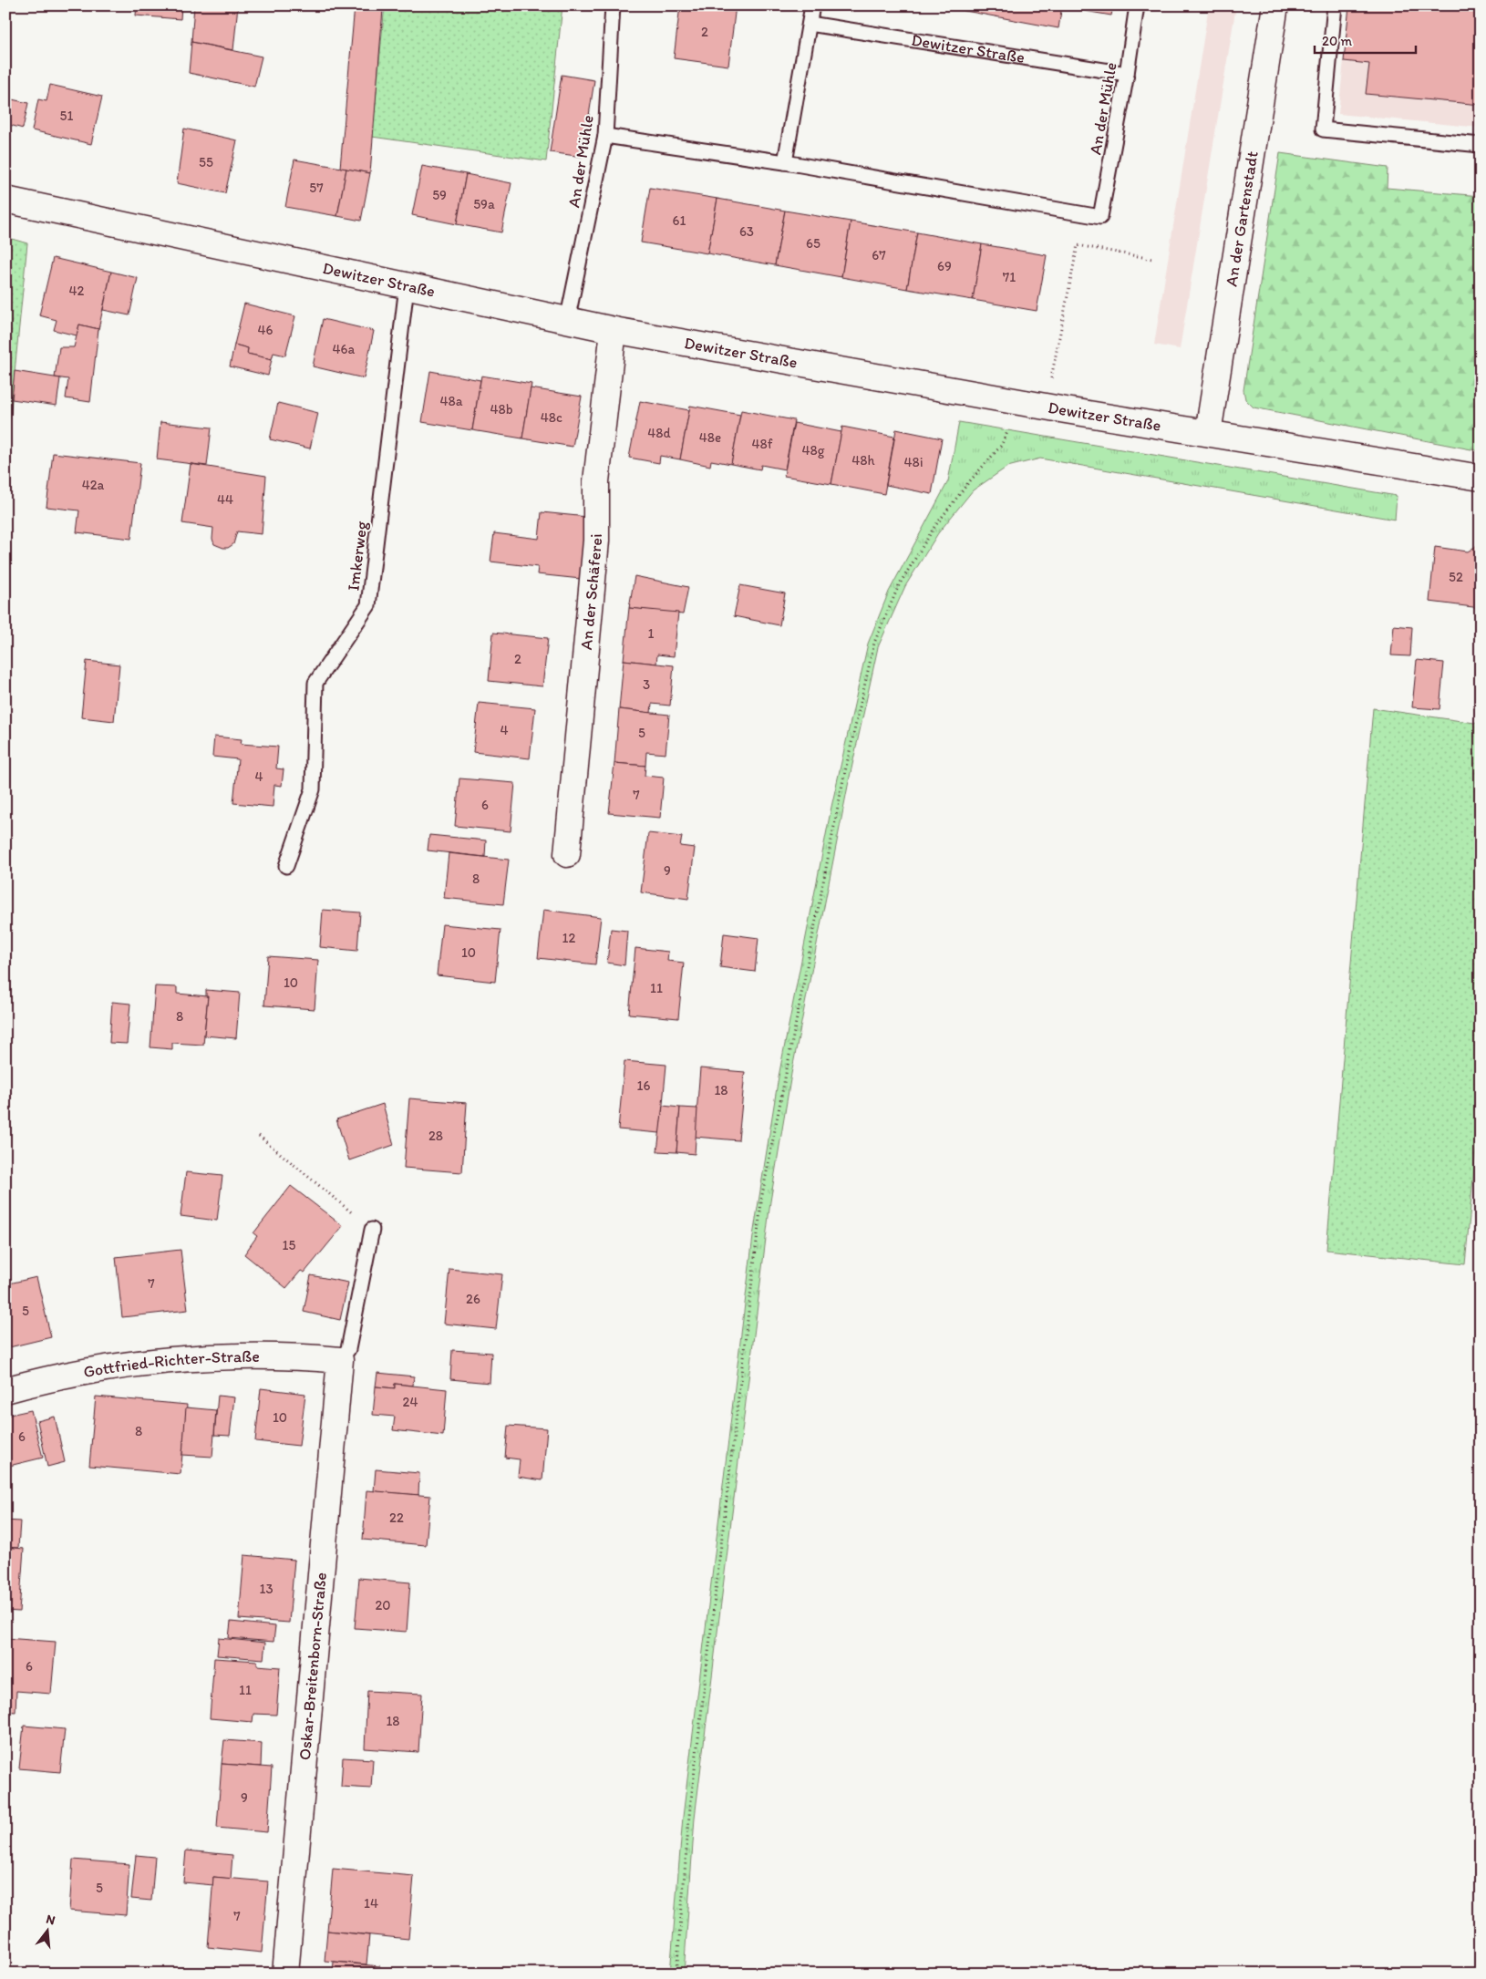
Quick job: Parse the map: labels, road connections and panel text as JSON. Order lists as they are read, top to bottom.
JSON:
{
  "streets": {
    "street": [
      "Dewitzer Straße",
      "An der Gartenstadt",
      "An der Schäferei",
      "Gottfried-Richter-Straße",
      "Oskar-Breitenborn-Straße"
    ],
    "lane": ["An der Mühle", "Imkerweg"]
  },
  "crossings": [
    ["Dewitzer Straße", "An der Mühle"],
    ["Dewitzer Straße", "An der Gartenstadt"],
    ["Dewitzer Straße", "Imkerweg"],
    ["Dewitzer Straße", "An der Schäferei"],
    ["Gottfried-Richter-Straße", "Oskar-Breitenborn-Straße"]
  ],
  "house_numbers": [
    "2",
    "51",
    "55",
    "57",
    "59",
    "59a",
    "61",
    "63",
    "65",
    "67",
    "69",
    "71",
    "42",
    "46",
    "46a",
    "48a",
    "48b",
    "48c",
    "48d",
    "48e",
    "48f",
    "48g",
    "48h",
    "48i",
    "42a",
    "44",
    "52",
    "1",
    "2",
    "3",
    "4",
    "5",
    "4",
    "7",
    "6",
    "9",
    "8",
    "12",
    "10",
    "10",
    "11",
    "8",
    "16",
    "18",
    "28",
    "15",
    "7",
    "26",
    "5",
    "24",
    "10",
    "8",
    "6",
    "22",
    "13",
    "20",
    "6",
    "11",
    "18",
    "9",
    "5",
    "14",
    "7"
  ],
  "scale_bar": "20 m",
  "north": "top"
}
